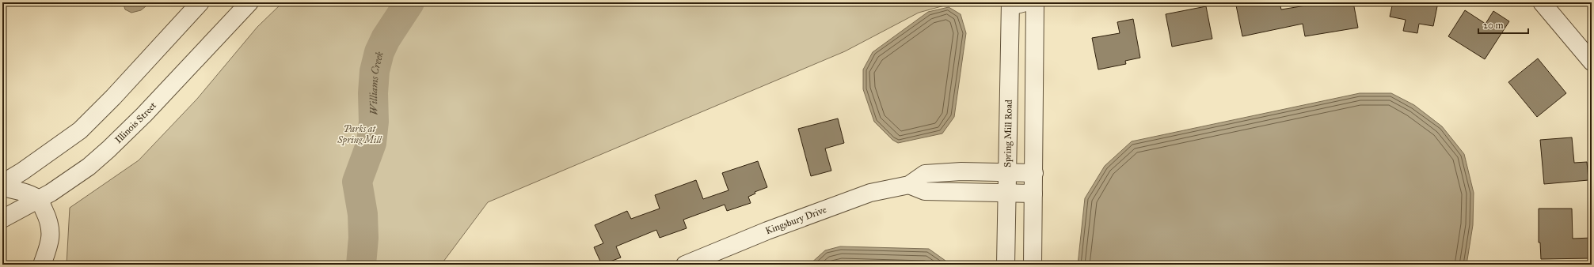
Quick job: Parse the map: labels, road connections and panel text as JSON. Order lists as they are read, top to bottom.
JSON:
{
  "streets": {
    "street": ["Illinois Street", "Spring Mill Road", "Kingsbury Drive"]
  },
  "crossings": [
    ["Spring Mill Road", "Kingsbury Drive"]
  ],
  "water": ["Williams Creek"],
  "parks": ["Parks at Spring Mill"],
  "scale_bar": "20 m"
}
